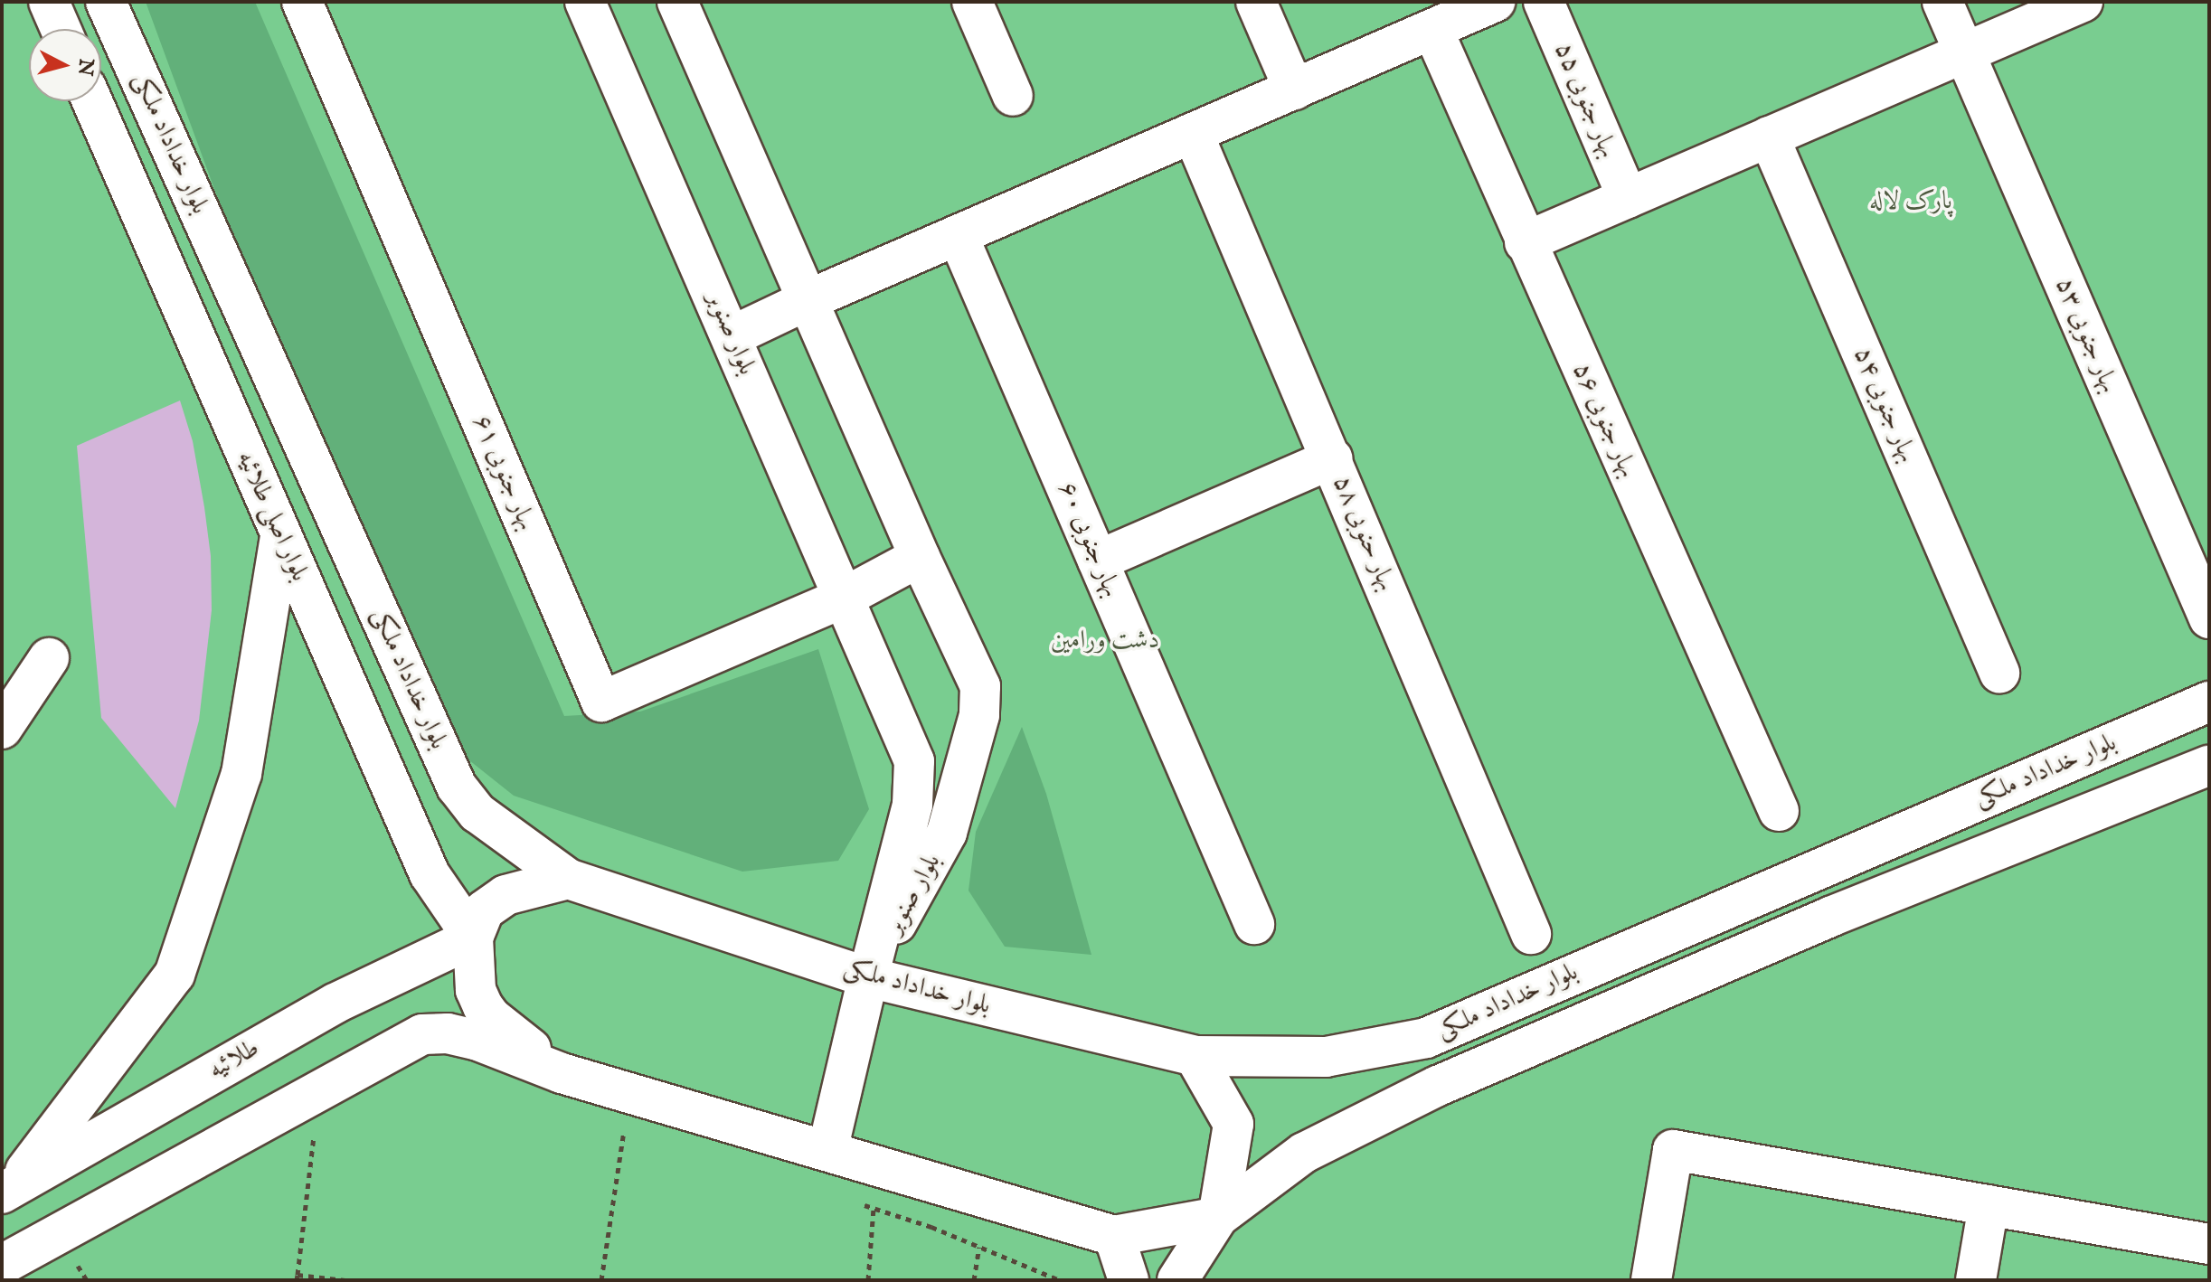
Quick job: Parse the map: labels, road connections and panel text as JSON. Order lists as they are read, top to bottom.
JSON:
{
  "streets": {
    "street": [
      "بهار جنوبی ۵۵",
      "بلوار خداداد ملکی",
      "بلوار صنوبر",
      "بهار جنوبی ۵۳",
      "بهار جنوبی ۵۴",
      "بهار جنوبی ۵۶",
      "بهار جنوبی ۶۱",
      "بلوار اصلی طلائیه",
      "بهار حنوبی ۵۸",
      "بهار جنوبی ۶۰",
      "طلائیه"
    ]
  },
  "crossings": [
    ["بلوار خداداد ملکی", "بلوار صنوبر"],
    ["بلوار صنوبر", "بهار جنوبی ۶۱"],
    ["بلوار اصلی طلائیه", "طلائیه"]
  ],
  "parks": ["پارک لاله", "دشت ورامین"],
  "north": "right"
}
